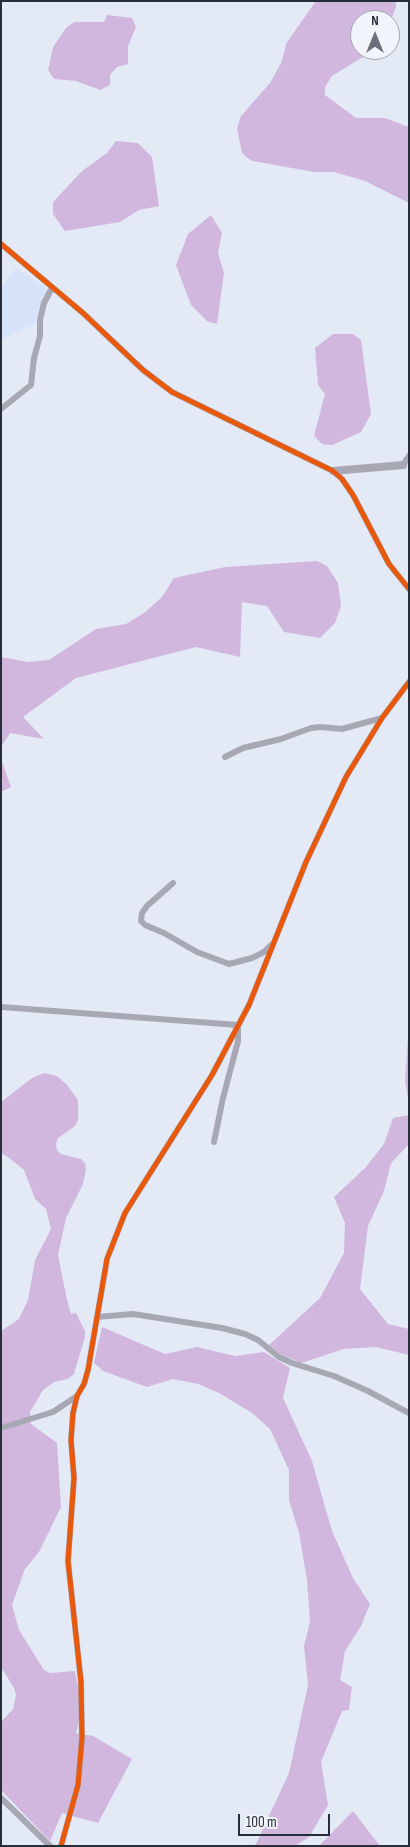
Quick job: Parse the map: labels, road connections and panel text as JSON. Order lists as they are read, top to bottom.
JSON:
{
  "scale_bar": "100 m",
  "north": "top"
}
